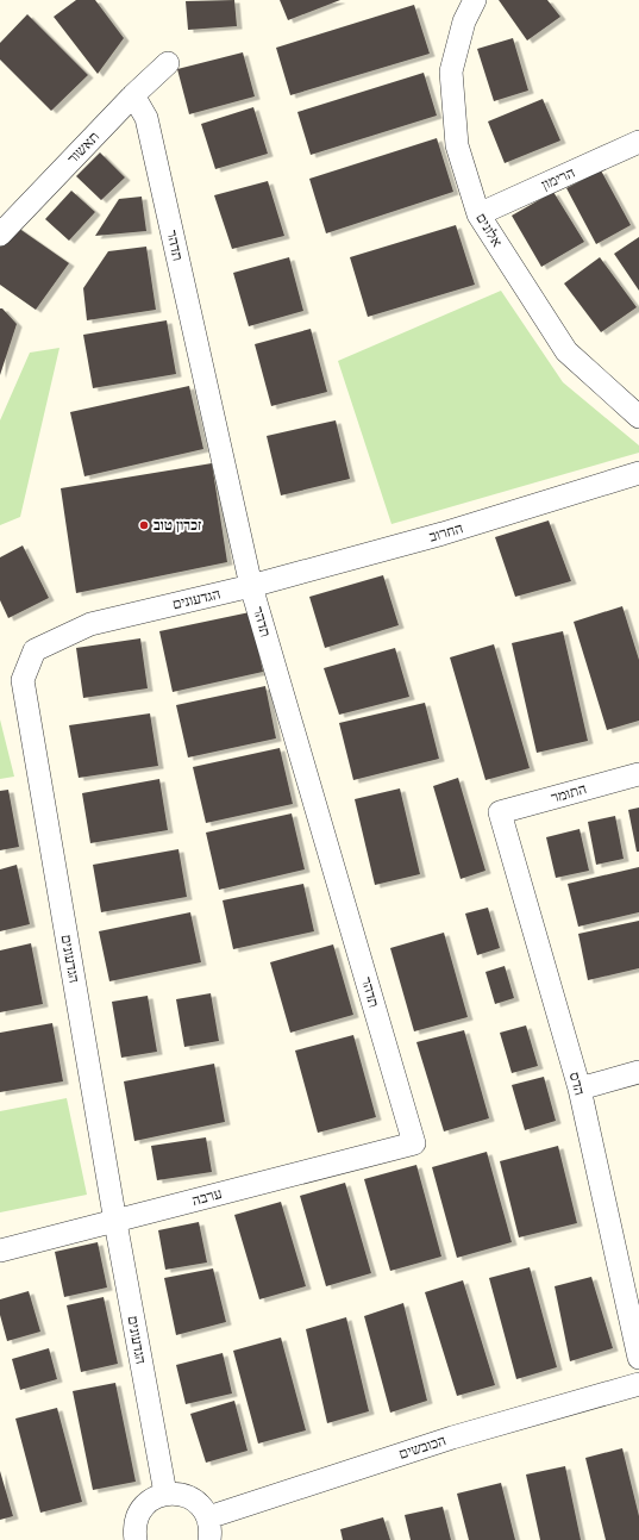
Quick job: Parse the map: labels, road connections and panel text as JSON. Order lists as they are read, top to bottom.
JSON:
{
  "streets": {
    "street": [
      "תאשור",
      "הרימון",
      "אלונים",
      "תדהר",
      "החרוב",
      "הגדעונים",
      "התומר",
      "הדס",
      "ערבה",
      "הכובשים"
    ]
  },
  "crossings": [
    ["תאשור", "תדהר"],
    ["הרימון", "אלונים"],
    ["תדהר", "החרוב"],
    ["תדהר", "הגדעונים"],
    ["תדהר", "ערבה"],
    ["החרוב", "הגדעונים"],
    ["הגדעונים", "ערבה"],
    ["התומר", "הדס"]
  ],
  "places": ["זכרון טוב"]
}
